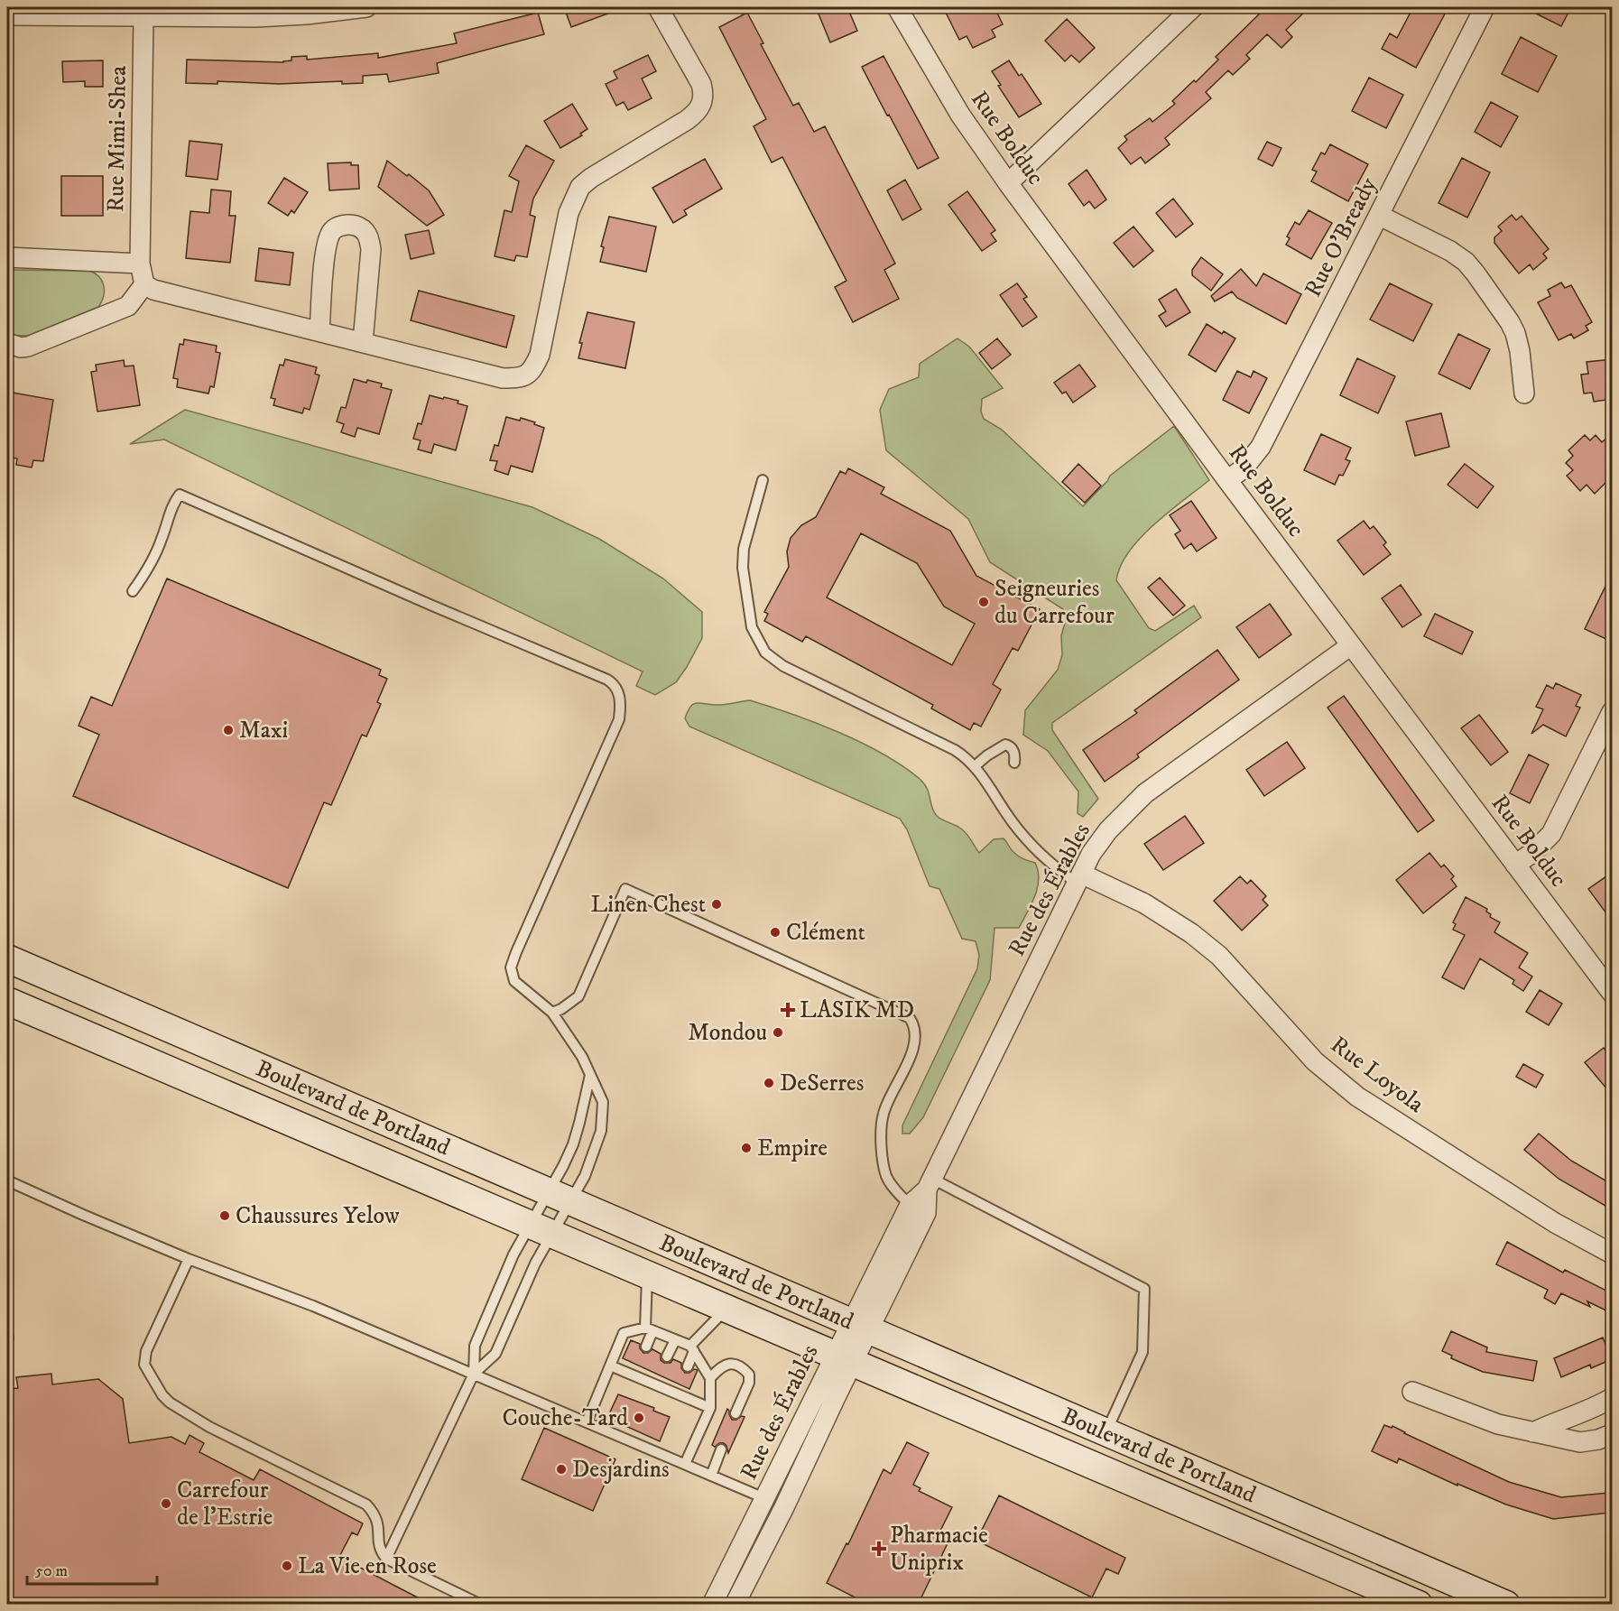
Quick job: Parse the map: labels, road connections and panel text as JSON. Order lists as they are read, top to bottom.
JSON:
{
  "streets": {
    "main road": ["Boulevard de Portland"],
    "street": [
      "Rue Bolduc",
      "Rue Mimi-Shea",
      "Rue O'Bready",
      "Rue des Érables",
      "Rue Loyola"
    ]
  },
  "crossings": [
    ["Rue Bolduc", "Rue O'Bready"],
    ["Rue Bolduc", "Rue des Érables"],
    ["Rue des Érables", "Rue Loyola"],
    ["Rue des Érables", "Boulevard de Portland"]
  ],
  "places": {
    "other": [
      "Seigneuries du Carrefour",
      "Maxi",
      "Linen Chest",
      "Clément",
      "Mondou",
      "DeSerres",
      "Empire",
      "Chaussures Yelow",
      "Couche-Tard",
      "Desjardins",
      "Carrefour de l'Estrie",
      "La Vie en Rose"
    ],
    "health": ["LASIK MD", "Pharmacie Uniprix"]
  },
  "scale_bar": "50 m"
}
